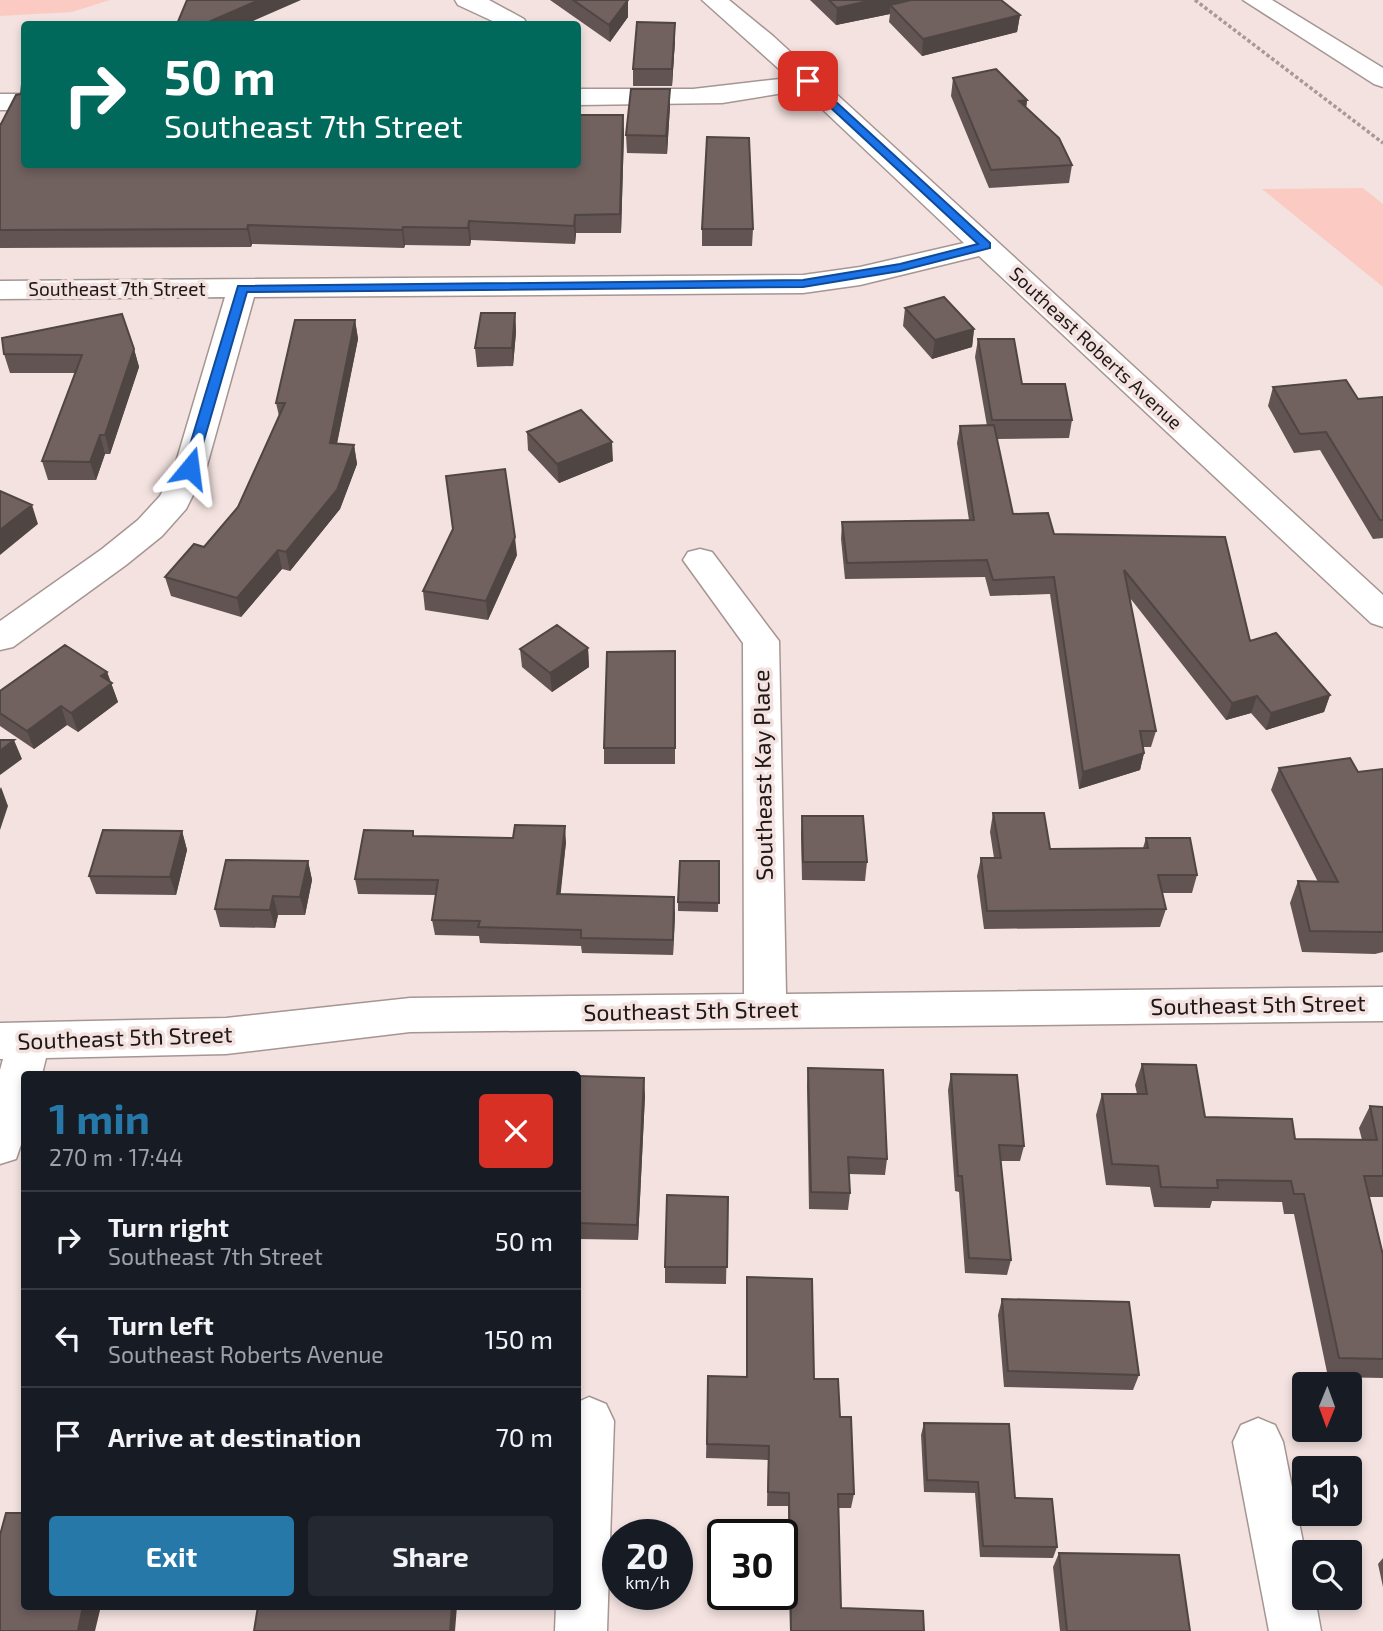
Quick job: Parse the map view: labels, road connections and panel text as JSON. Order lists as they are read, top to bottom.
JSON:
{
  "streets": {
    "street": [
      "Southeast 7th Street",
      "Southeast Roberts Avenue",
      "Southeast Kay Place",
      "Southeast 5th Street"
    ]
  },
  "crossings": [
    ["Southeast 7th Street", "Southeast Roberts Avenue"],
    ["Southeast Kay Place", "Southeast 5th Street"]
  ],
  "north": "bottom",
  "page": {
    "turn": ["50 m", "Southeast 7th Street"],
    "heading": ["1 min", "270 m · 17:44"],
    "list": [
      {
        "name": "Turn right",
        "note": "Southeast 7th Street",
        "value": "50 m"
      },
      {
        "name": "Turn left",
        "note": "Southeast Roberts Avenue",
        "value": "150 m"
      },
      {
        "name": "Arrive at destination",
        "value": "70 m"
      }
    ],
    "buttons": ["Exit", "Share"],
    "speed": "20 km/h",
    "limit": "30"
  }
}
